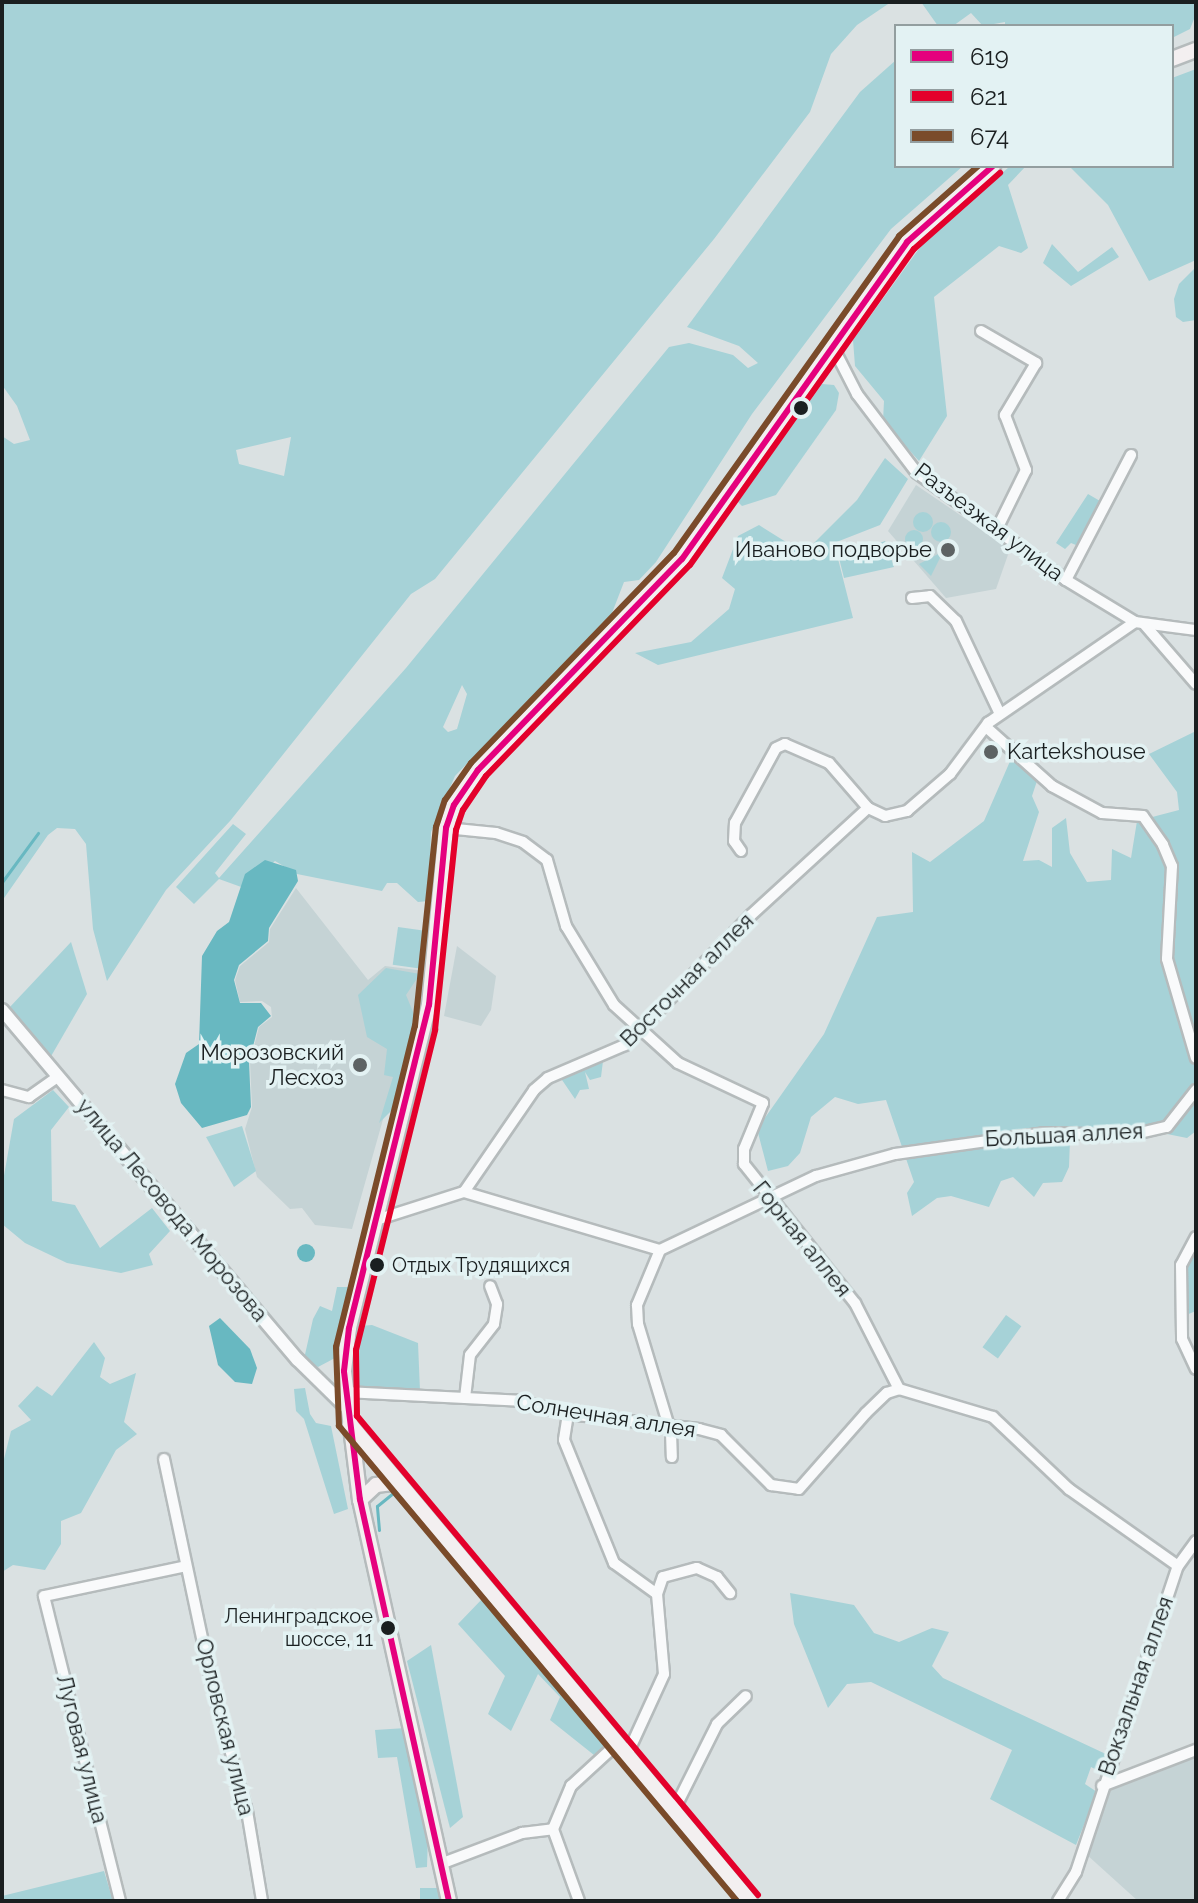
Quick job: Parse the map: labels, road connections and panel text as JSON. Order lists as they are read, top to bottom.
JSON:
{
  "streets": {
    "street": [
      "Разъезжая улица",
      "Восточная аллея",
      "Большая аллея",
      "улица Лесовода Морозова",
      "Горная аллея",
      "Солнечная аллея",
      "Вокзальная аллея",
      "Орловская улица",
      "Луговая улица"
    ]
  },
  "crossings": [
    ["Восточная аллея", "Горная аллея"],
    ["Большая аллея", "Горная аллея"],
    ["улица Лесовода Морозова", "Солнечная аллея"],
    ["Горная аллея", "Солнечная аллея"],
    ["Орловская улица", "Луговая улица"]
  ],
  "places": [
    "Иваново подворье",
    "Kartekshouse",
    "Морозовский Лесхоз",
    "Отдых Трудящихся",
    "Ленинградское шоссе, 11"
  ],
  "lines": ["transit line 619", "transit line 674", "transit line 621"],
  "legend": ["619", "621", "674"]
}
